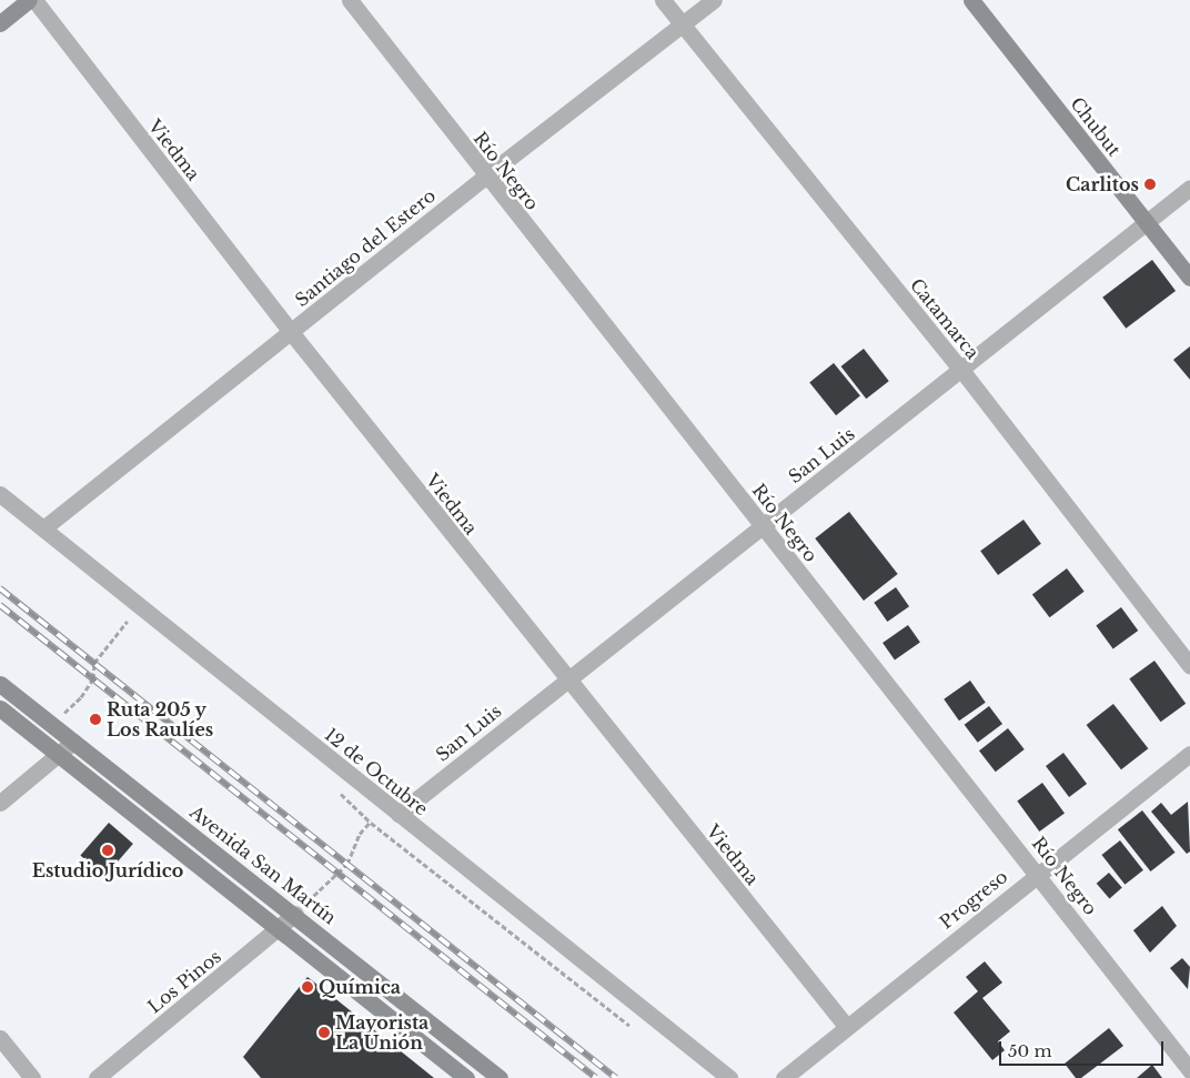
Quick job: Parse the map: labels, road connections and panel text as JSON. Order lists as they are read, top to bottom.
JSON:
{
  "streets": {
    "main road": ["Chubut", "Avenida San Martín"],
    "street": [
      "Viedma",
      "Río Negro",
      "Santiago del Estero",
      "Catamarca",
      "San Luis",
      "12 de Octubre",
      "Progreso",
      "Los Pinos"
    ]
  },
  "crossings": [
    ["Chubut", "San Luis"],
    ["Viedma", "Santiago del Estero"],
    ["Viedma", "San Luis"],
    ["Viedma", "Progreso"],
    ["Río Negro", "Santiago del Estero"],
    ["Río Negro", "San Luis"],
    ["Río Negro", "Progreso"],
    ["Santiago del Estero", "Catamarca"],
    ["Santiago del Estero", "12 de Octubre"],
    ["Catamarca", "San Luis"],
    ["San Luis", "12 de Octubre"],
    ["Avenida San Martín", "Los Pinos"]
  ],
  "places": [
    "Carlitos",
    "Ruta 205 y Los Raulíes",
    "Estudio Jurídico",
    "Química",
    "Mayorista La Unión"
  ],
  "scale_bar": "50 m"
}
